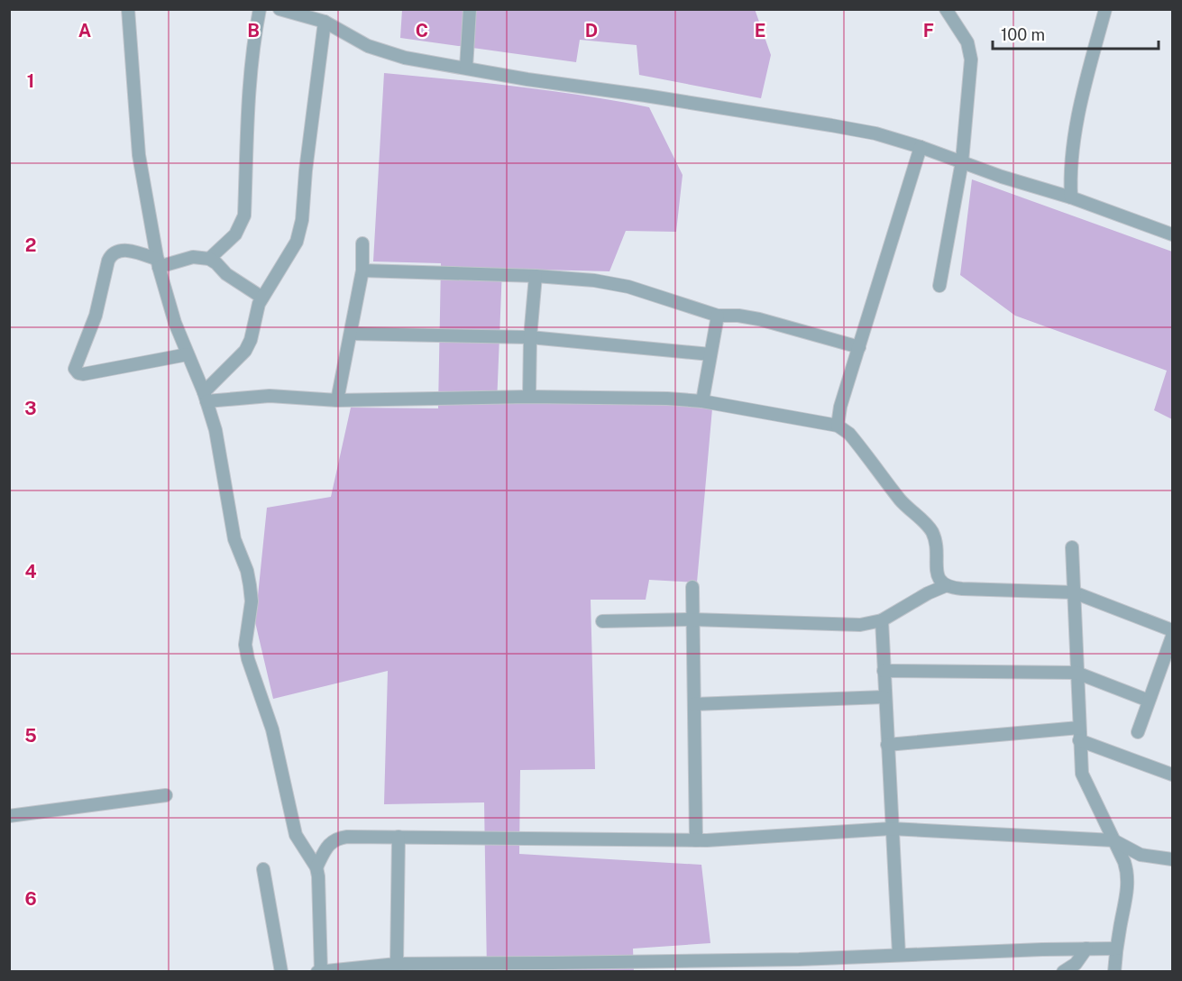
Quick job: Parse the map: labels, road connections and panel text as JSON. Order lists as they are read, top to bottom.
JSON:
{
  "scale_bar": "100 m",
  "grid": {
    "columns": [
      "A",
      "B",
      "C",
      "D",
      "E",
      "F"
    ],
    "rows": [
      "1",
      "2",
      "3",
      "4",
      "5",
      "6"
    ]
  }
}
